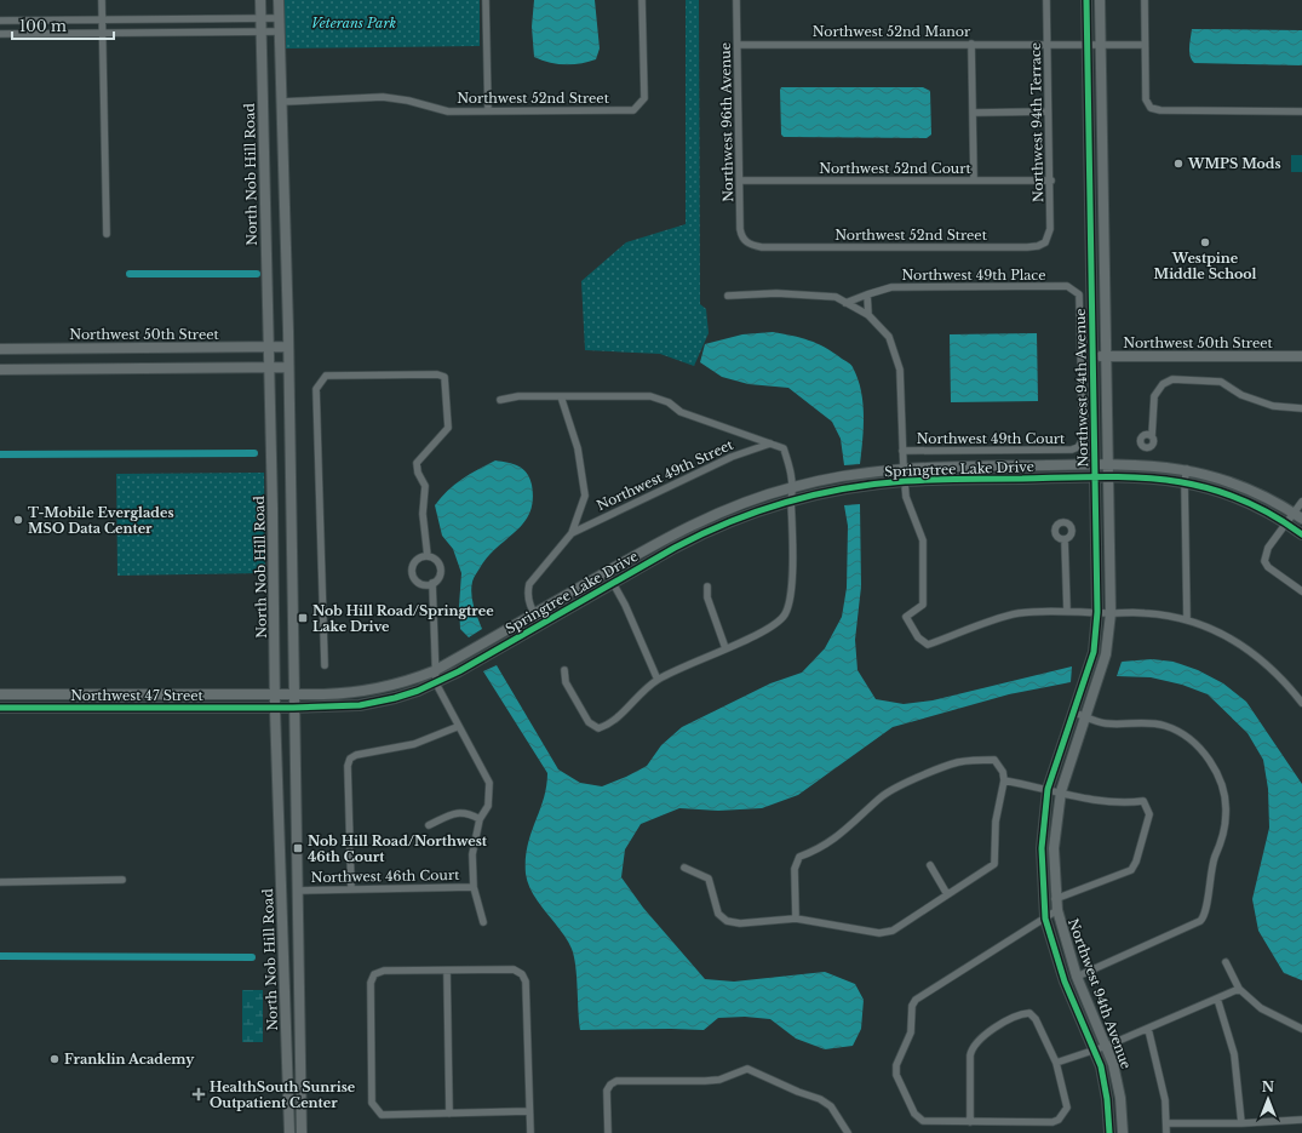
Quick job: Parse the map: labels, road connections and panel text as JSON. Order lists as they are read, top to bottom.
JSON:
{
  "streets": {
    "street": [
      "Northwest 52nd Manor",
      "Northwest 52nd Street",
      "Northwest 96th Avenue",
      "Northwest 94th Terrace",
      "Northwest 52nd Court",
      "North Nob Hill Road",
      "Northwest 49th Place",
      "Northwest 50th Street",
      "Northwest 94th Avenue",
      "Northwest 49th Court",
      "Springtree Lake Drive",
      "Northwest 49th Street",
      "Northwest 47 Street",
      "Northwest 46th Court"
    ]
  },
  "crossings": [
    ["Northwest 52nd Manor", "Northwest 96th Avenue"],
    ["Northwest 52nd Manor", "Northwest 94th Terrace"],
    ["Northwest 52nd Manor", "Northwest 94th Avenue"],
    ["Northwest 52nd Street", "Northwest 96th Avenue"],
    ["Northwest 52nd Street", "Northwest 94th Terrace"],
    ["Northwest 52nd Street", "North Nob Hill Road"],
    ["Northwest 96th Avenue", "Northwest 52nd Court"],
    ["Northwest 94th Terrace", "Northwest 52nd Court"],
    ["North Nob Hill Road", "Northwest 50th Street"],
    ["North Nob Hill Road", "Springtree Lake Drive"],
    ["North Nob Hill Road", "Northwest 47 Street"],
    ["North Nob Hill Road", "Northwest 46th Court"],
    ["Northwest 49th Place", "Northwest 49th Court"],
    ["Northwest 50th Street", "Northwest 94th Avenue"],
    ["Northwest 94th Avenue", "Springtree Lake Drive"],
    ["Springtree Lake Drive", "Northwest 47 Street"]
  ],
  "parks": ["Veterans Park"],
  "places": {
    "other": [
      "WMPS Mods",
      "Westpine Middle School",
      "T-Mobile Everglades MSO Data Center",
      "Franklin Academy"
    ],
    "transit": ["Nob Hill Road/Springtree Lake Drive", "Nob Hill Road/Northwest 46th Court"],
    "health": ["HealthSouth Sunrise Outpatient Center"]
  },
  "scale_bar": "100 m",
  "north": "top"
}
